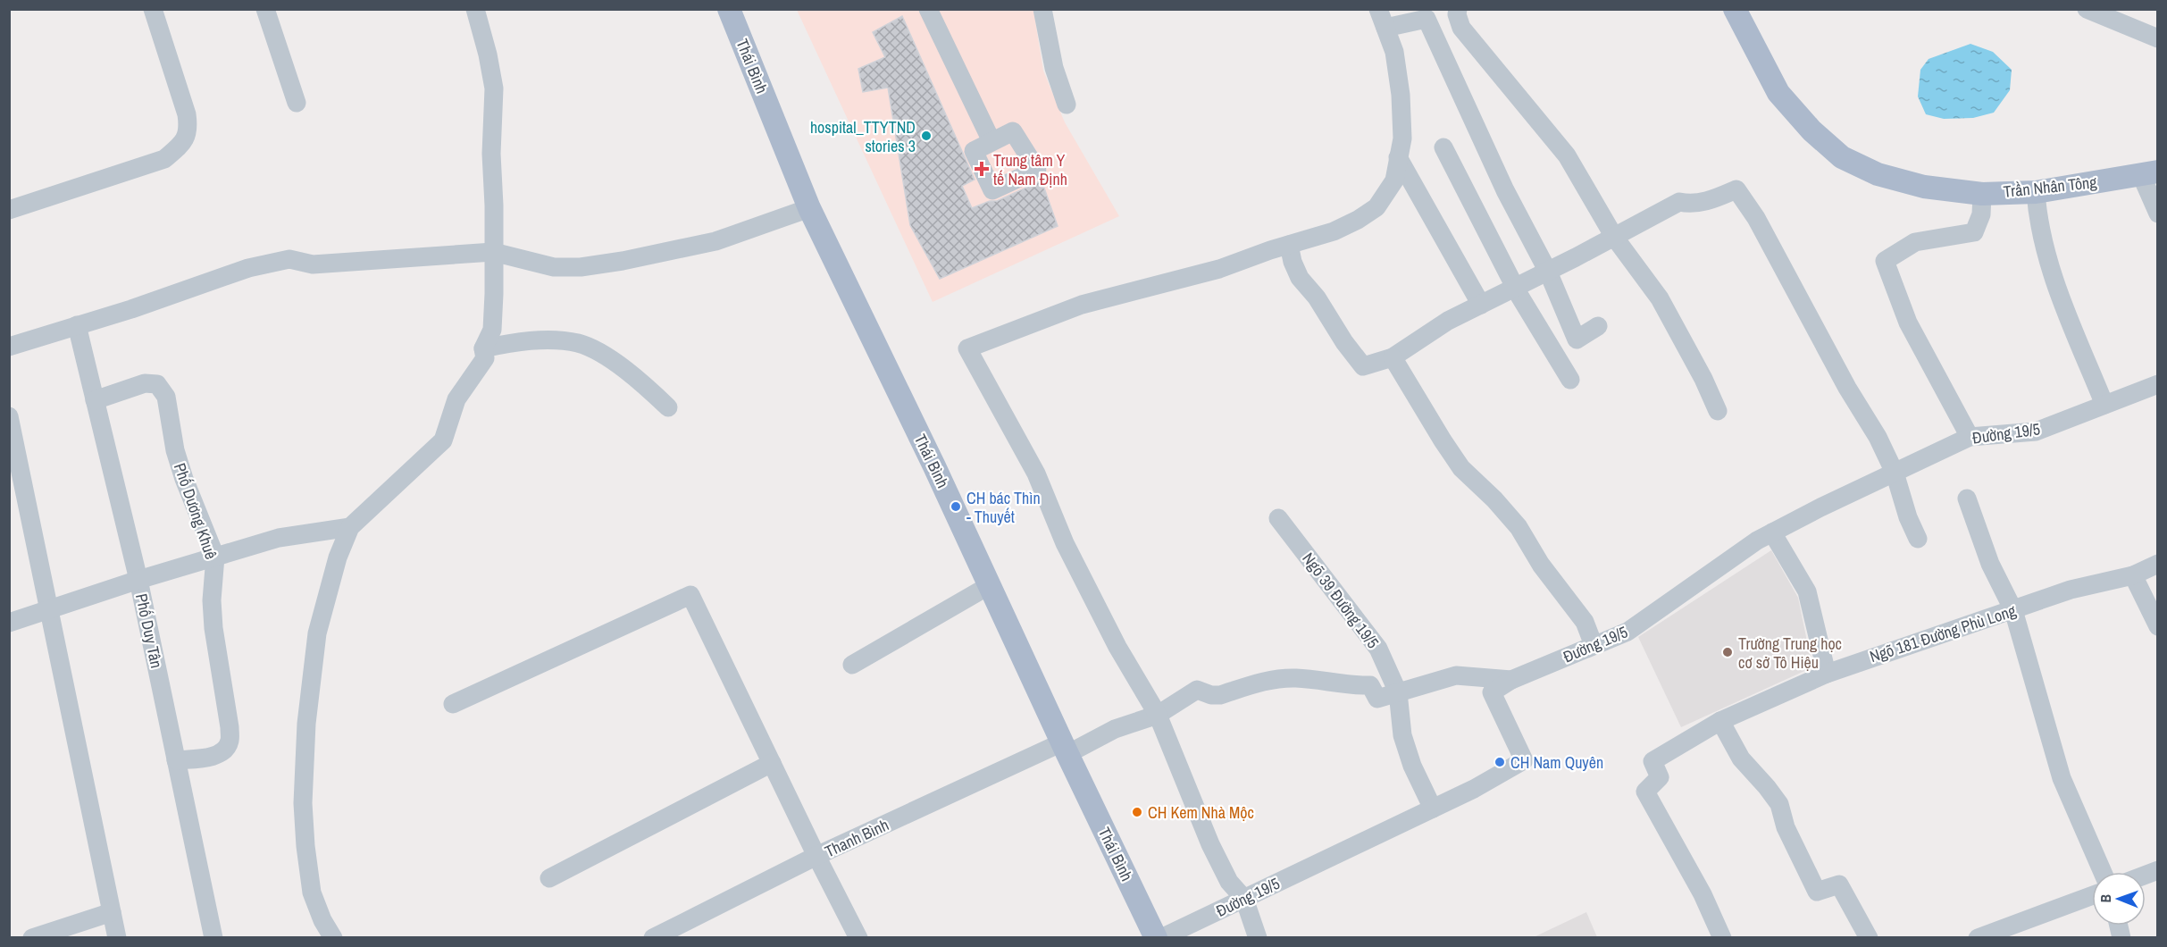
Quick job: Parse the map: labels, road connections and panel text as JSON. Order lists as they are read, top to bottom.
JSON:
{
  "streets": {
    "main road": ["Thái Bình", "Trần Nhân Tông"],
    "street": [
      "Đường 19/5",
      "Phố Dương Khuê",
      "Ngõ 39 Đường 19/5",
      "Phố Duy Tân",
      "Ngõ 181 Đường Phù Long",
      "Thanh Bình"
    ]
  },
  "crossings": [
    ["Thái Bình", "Thanh Bình"],
    ["Đường 19/5", "Ngõ 39 Đường 19/5"],
    ["Phố Dương Khuê", "Phố Duy Tân"],
    ["Ngõ 39 Đường 19/5", "Thanh Bình"]
  ],
  "places": {
    "other": [
      "hospital_TTYTND stories 3",
      "CH bác Thìn - Thuyết",
      "Trường Trung học cơ sở Tô Hiệu",
      "CH Nam Quyên",
      "CH Kem Nhà Mộc"
    ],
    "health": ["Trung tâm Y tế Nam Định"]
  },
  "north": "left"
}
